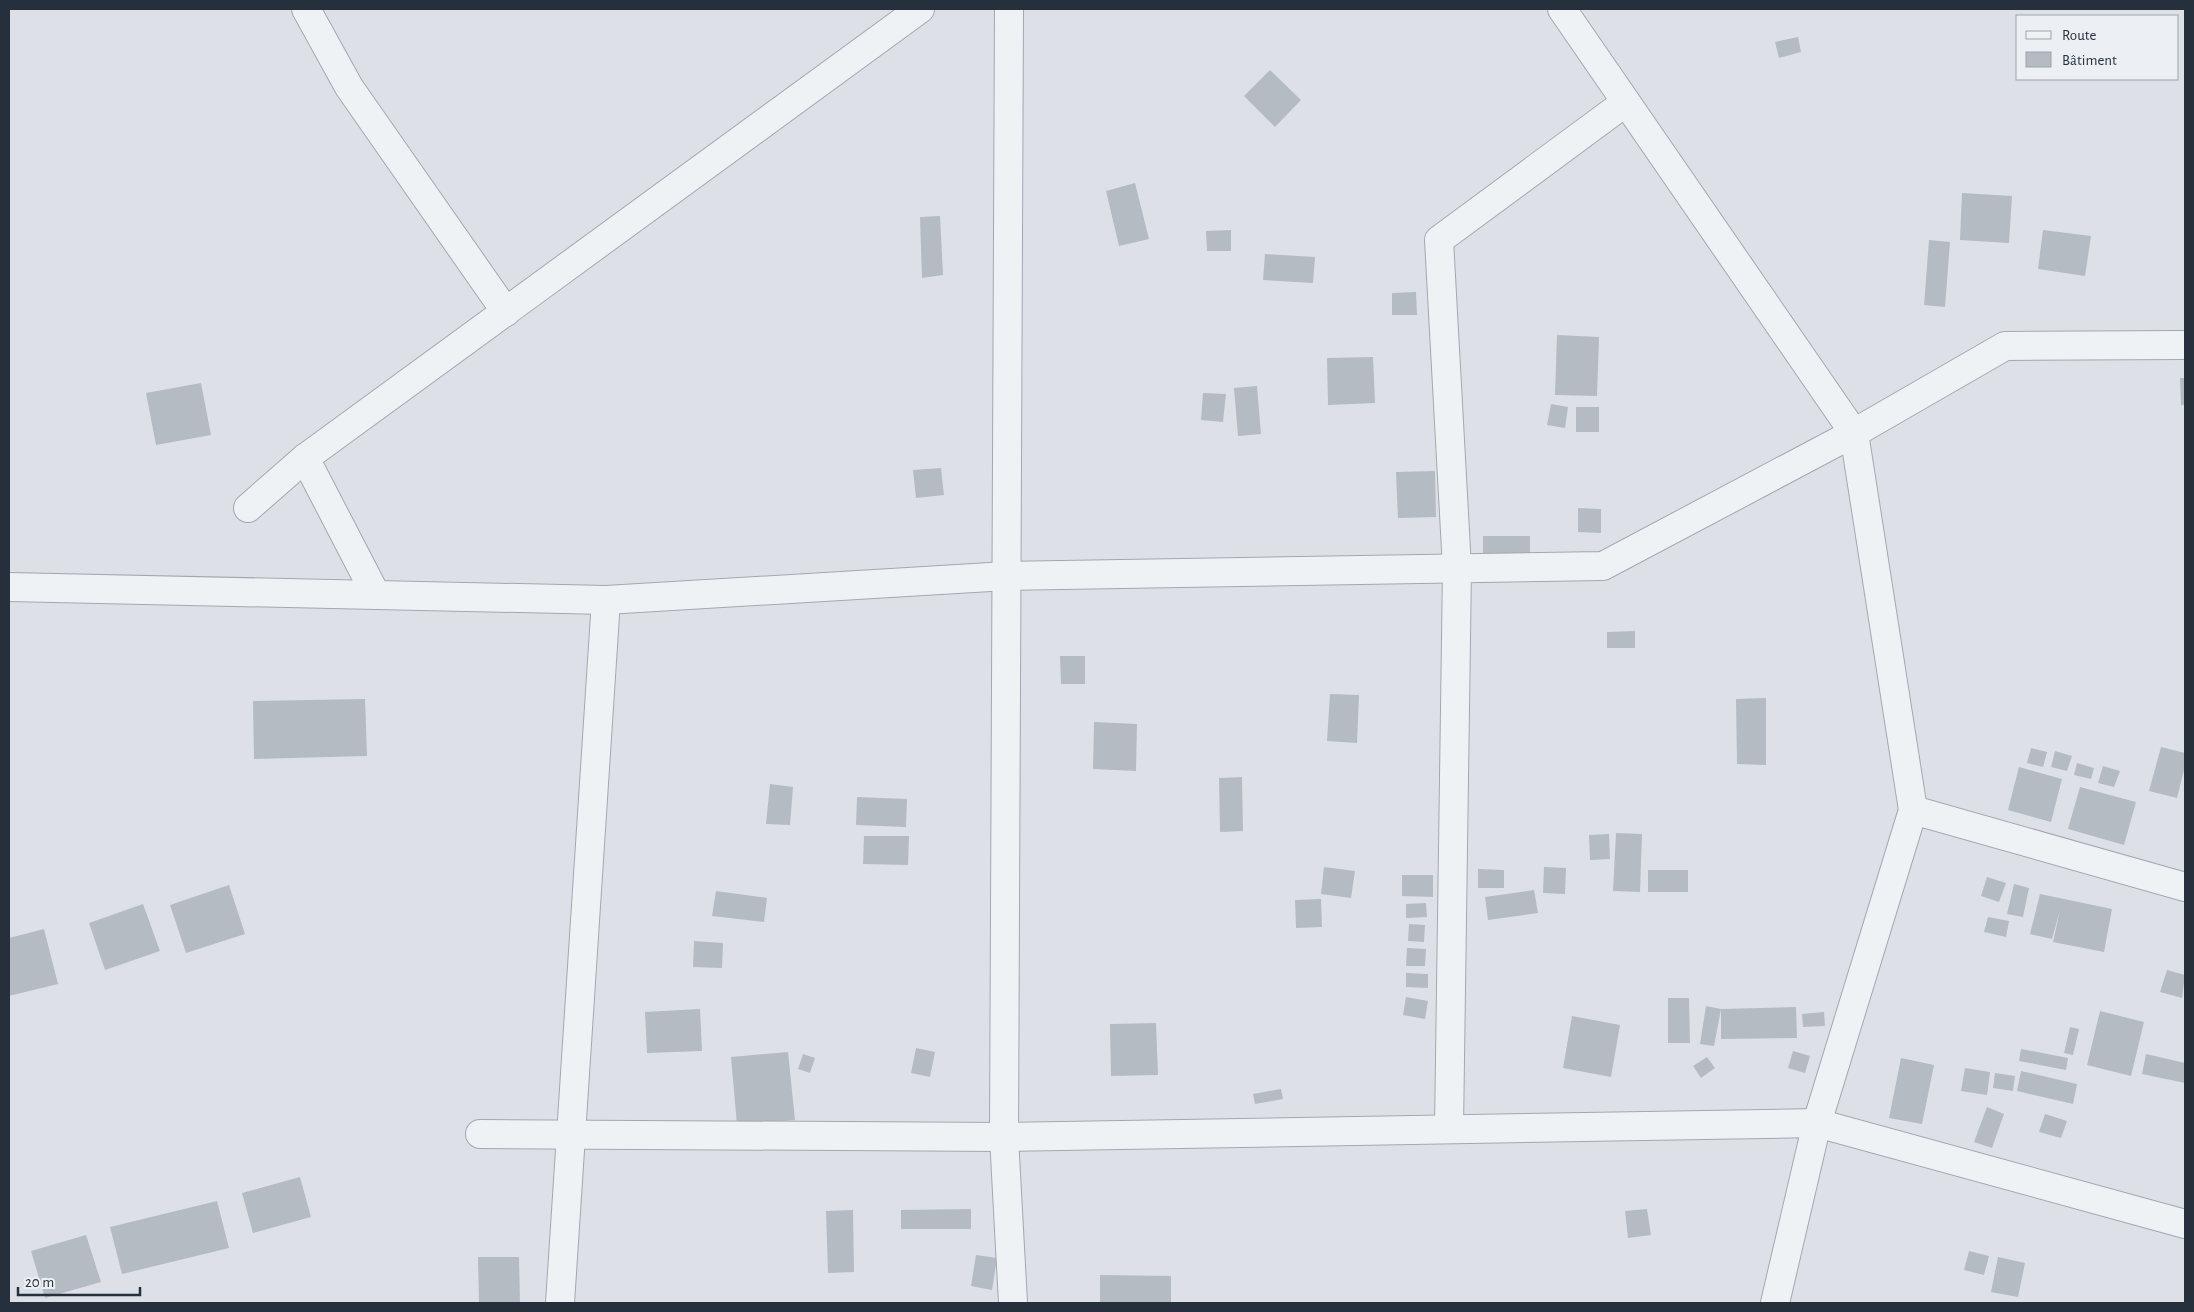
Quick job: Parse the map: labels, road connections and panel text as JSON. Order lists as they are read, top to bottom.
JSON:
{
  "legend": ["Route", "Bâtiment"],
  "scale_bar": "20 m"
}
